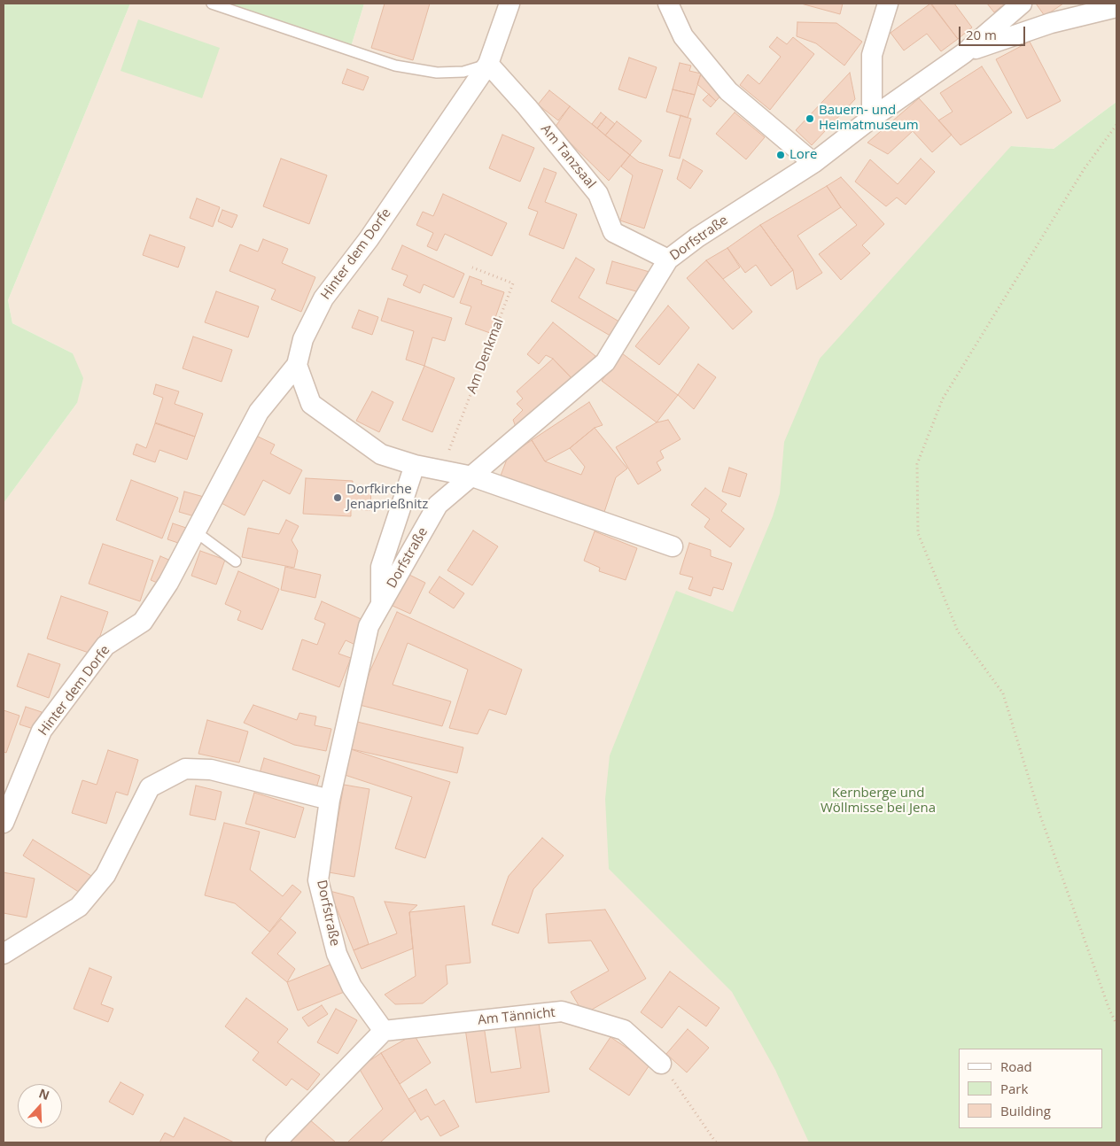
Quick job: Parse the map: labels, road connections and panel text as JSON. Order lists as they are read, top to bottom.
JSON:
{
  "streets": {
    "street": [
      "Am Tanzsaal",
      "Dorfstraße",
      "Hinter dem Dorfe",
      "Am Tännicht"
    ],
    "path": ["Am Denkmal"]
  },
  "crossings": [
    ["Am Tanzsaal", "Dorfstraße"],
    ["Am Tanzsaal", "Hinter dem Dorfe"],
    ["Dorfstraße", "Am Tännicht"]
  ],
  "parks": ["Kernberge und Wöllmisse bei Jena"],
  "places": ["Bauern- und Heimatmuseum", "Lore", "Dorfkirche Jenaprießnitz"],
  "legend": ["Road", "Park", "Building"],
  "scale_bar": "20 m",
  "north": "top"
}
